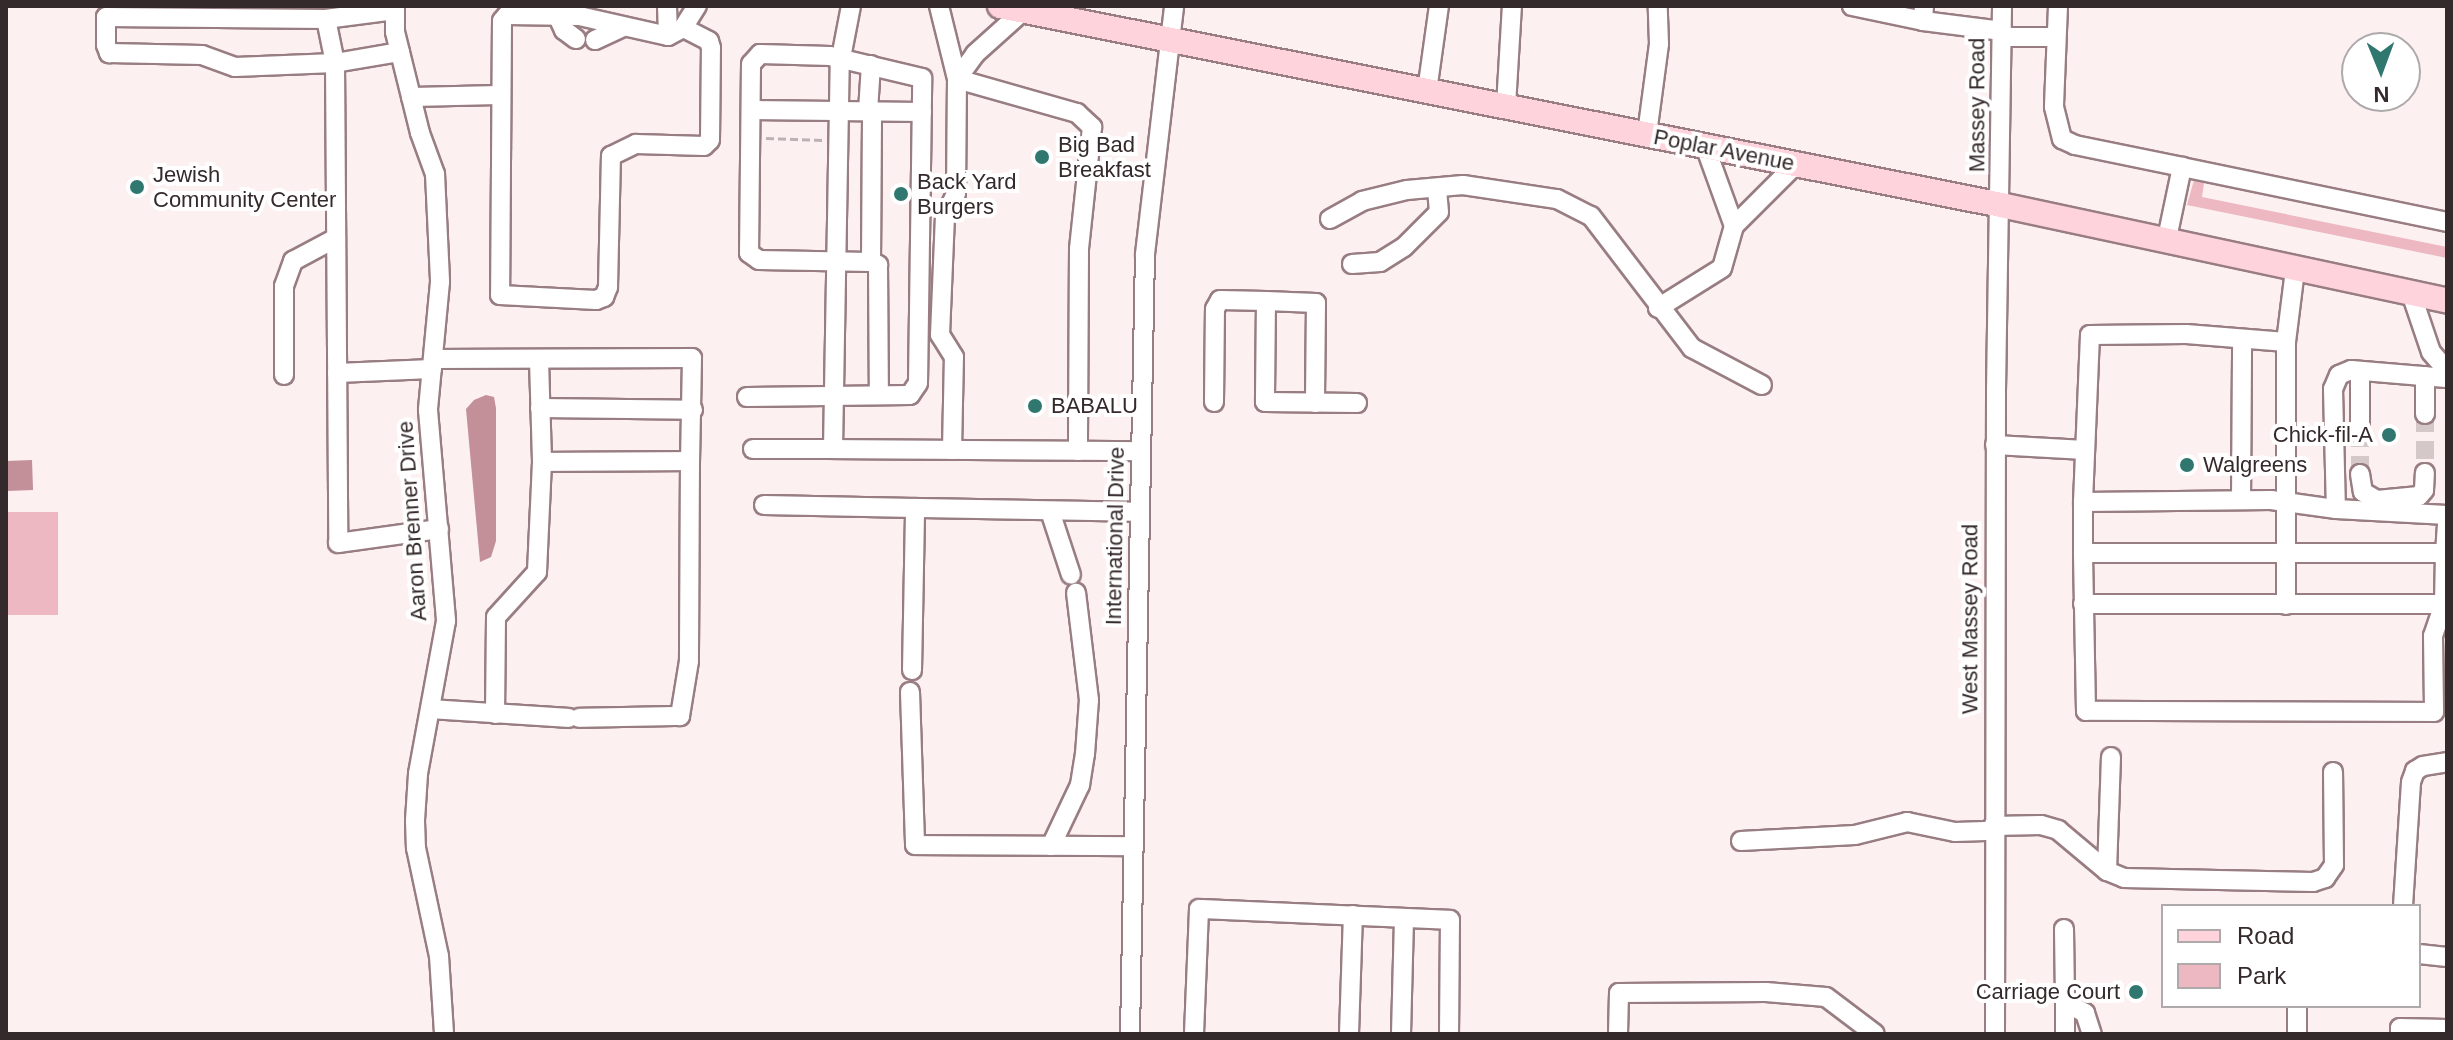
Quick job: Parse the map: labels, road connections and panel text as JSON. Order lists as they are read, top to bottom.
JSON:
{
  "streets": {
    "main road": ["Poplar Avenue"],
    "street": [
      "Massey Road",
      "Aaron Brenner Drive",
      "International Drive",
      "West Massey Road"
    ]
  },
  "crossings": [
    ["Massey Road", "Poplar Avenue"],
    ["Massey Road", "West Massey Road"],
    ["Poplar Avenue", "International Drive"],
    ["Poplar Avenue", "West Massey Road"]
  ],
  "places": [
    "Big Bad Breakfast",
    "Jewish Community Center",
    "Back Yard Burgers",
    "BABALU",
    "Chick-fil-A",
    "Walgreens",
    "Carriage Court"
  ],
  "legend": ["Road", "Park"],
  "north": "bottom"
}
